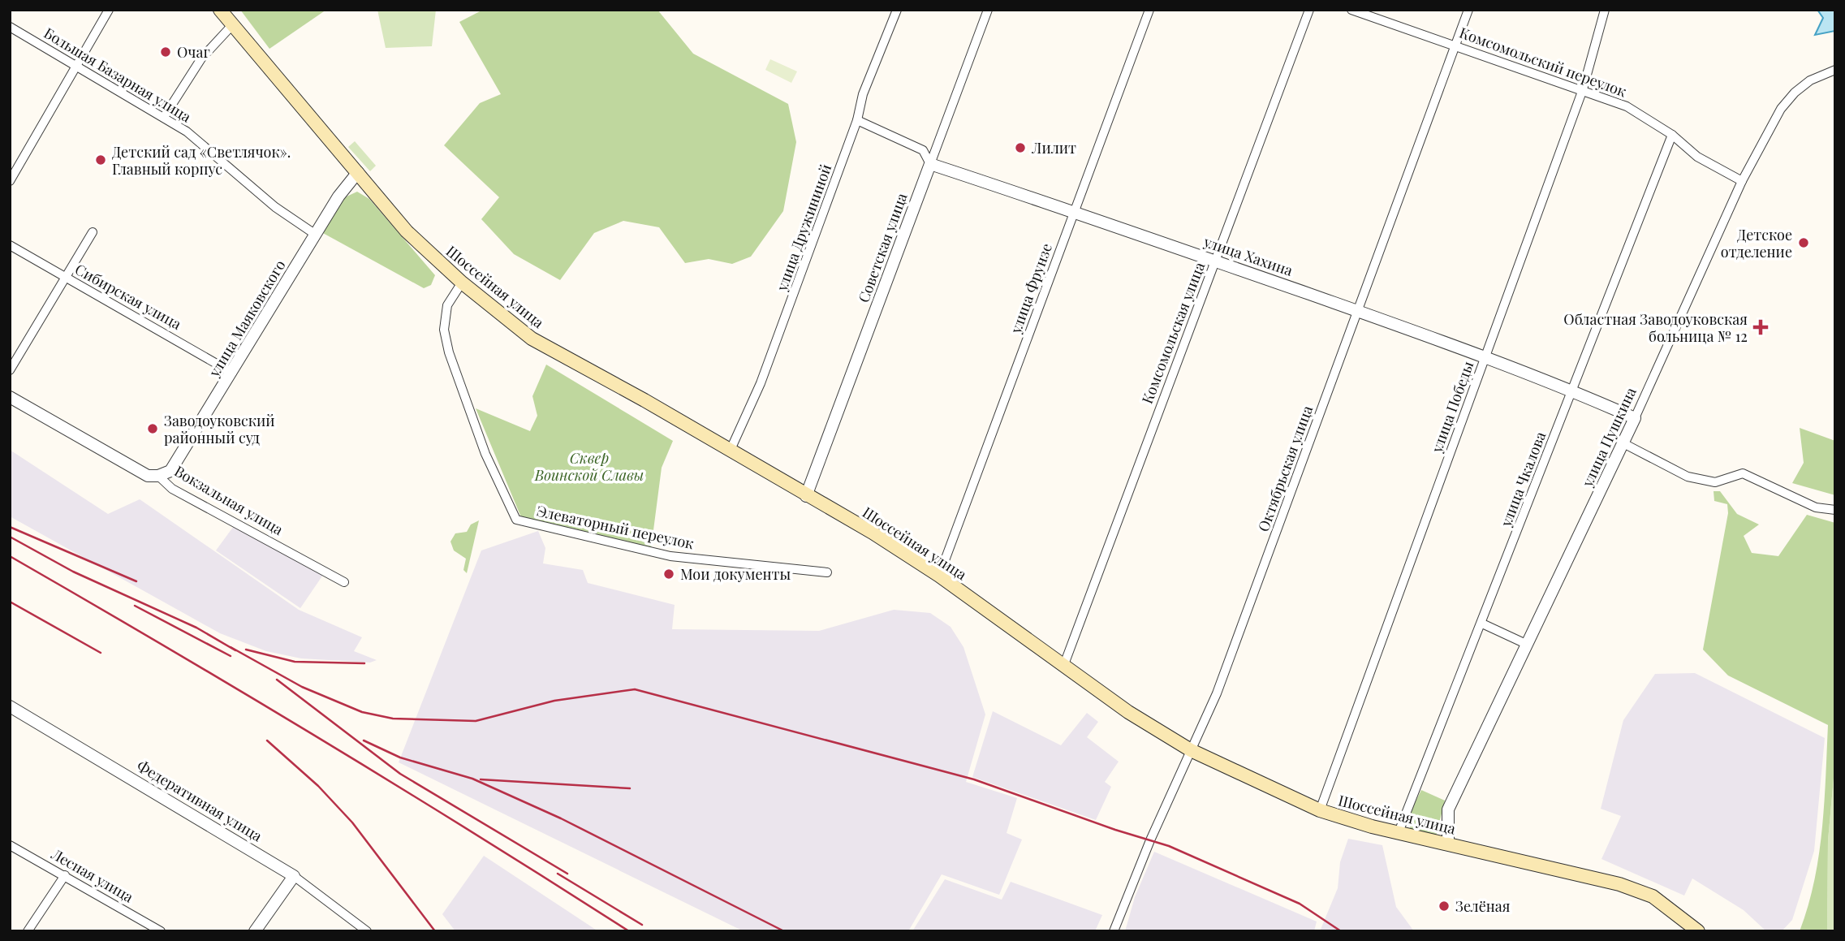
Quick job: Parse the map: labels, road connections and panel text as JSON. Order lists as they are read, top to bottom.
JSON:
{
  "streets": {
    "main road": ["Шоссейная улица"],
    "street": [
      "Комсомольский переулок",
      "Большая Базарная улица",
      "улица Дружининой",
      "Советская улица",
      "улица Хахина",
      "улица Фрунзе",
      "Сибирская улица",
      "улица Маяковского",
      "Комсомольская улица",
      "улица Победы",
      "улица Пушкина",
      "Октябрьская улица",
      "улица Чкалова",
      "Вокзальная улица",
      "Элеваторный переулок",
      "Федеративная улица",
      "Лесная улица"
    ]
  },
  "crossings": [
    ["Комсомольский переулок", "улица Победы"],
    ["Комсомольский переулок", "улица Пушкина"],
    ["Комсомольский переулок", "Октябрьская улица"],
    ["Комсомольский переулок", "улица Чкалова"],
    ["Большая Базарная улица", "улица Маяковского"],
    ["улица Дружининой", "улица Хахина"],
    ["улица Дружининой", "Шоссейная улица"],
    ["Советская улица", "улица Хахина"],
    ["Советская улица", "Шоссейная улица"],
    ["улица Хахина", "улица Фрунзе"],
    ["улица Хахина", "Комсомольская улица"],
    ["улица Хахина", "улица Победы"],
    ["улица Хахина", "улица Пушкина"],
    ["улица Хахина", "Октябрьская улица"],
    ["улица Хахина", "улица Чкалова"],
    ["Шоссейная улица", "улица Фрунзе"],
    ["Шоссейная улица", "улица Маяковского"],
    ["Шоссейная улица", "Комсомольская улица"],
    ["Шоссейная улица", "улица Победы"],
    ["Шоссейная улица", "улица Пушкина"],
    ["Шоссейная улица", "Октябрьская улица"],
    ["Шоссейная улица", "улица Чкалова"],
    ["Шоссейная улица", "Элеваторный переулок"],
    ["Сибирская улица", "улица Маяковского"],
    ["улица Маяковского", "Вокзальная улица"]
  ],
  "parks": ["Сквер Воинской Славы"],
  "places": {
    "other": [
      "Очаг",
      "Лилит",
      "Детский сад «Светлячок». Главный корпус",
      "Детское отделение",
      "Заводоуковский районный суд",
      "Мои документы",
      "Зелёная"
    ],
    "health": ["Областная Заводоуковская больница № 12"]
  }
}
